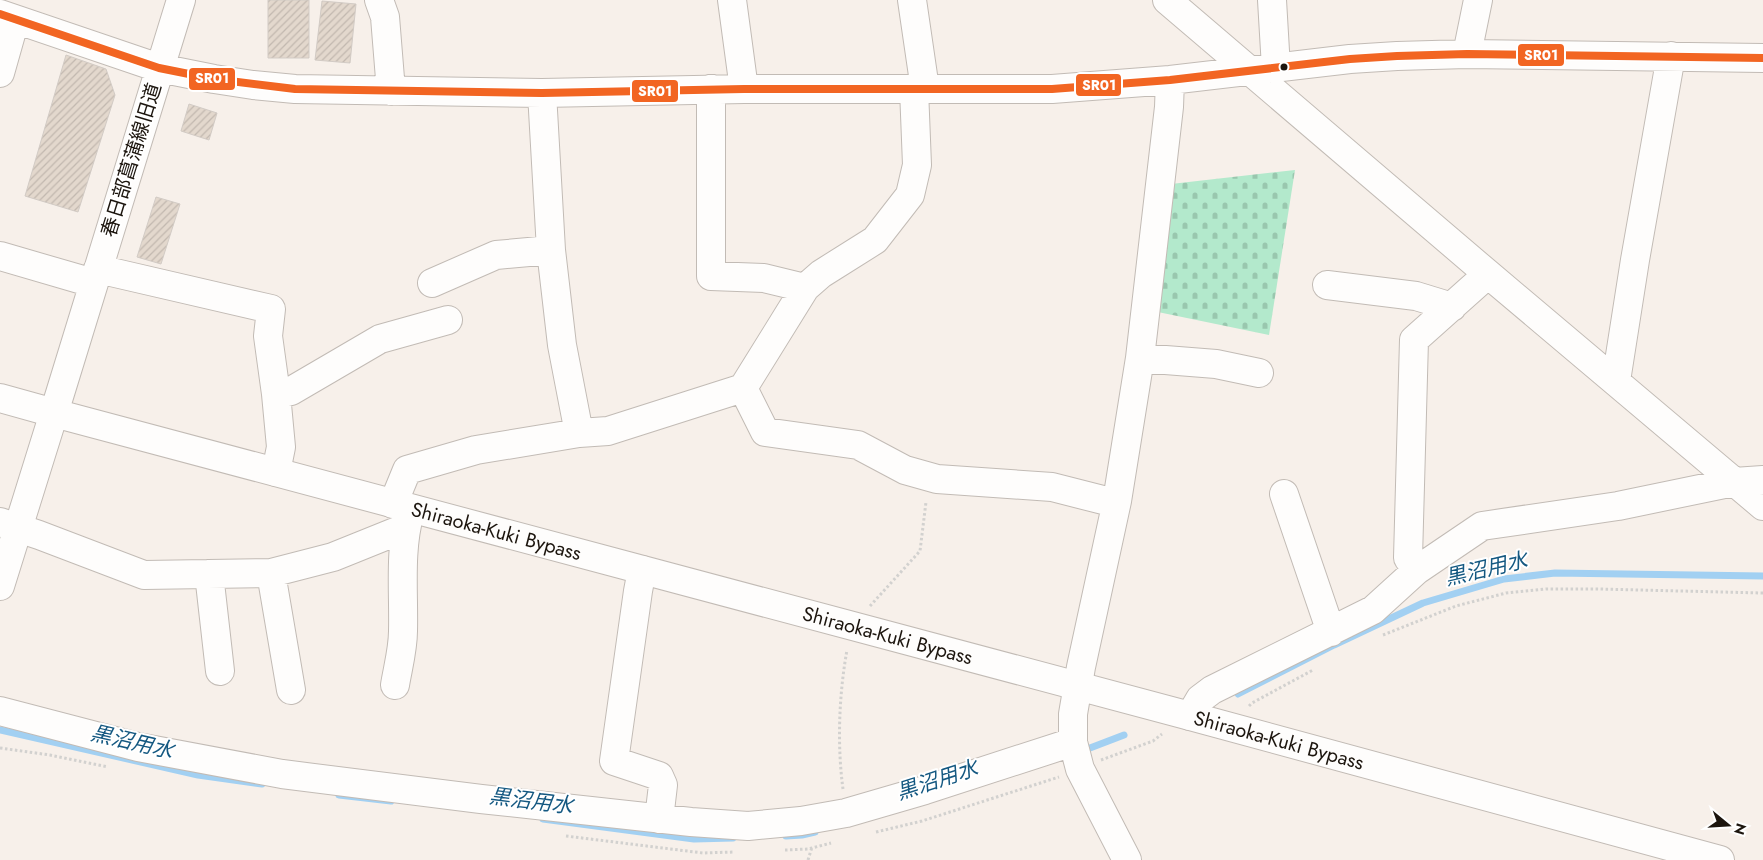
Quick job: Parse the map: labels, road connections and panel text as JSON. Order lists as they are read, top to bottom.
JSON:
{
  "streets": {
    "street": ["春日部菖蒲線旧道", "Shiraoka-Kuki Bypass"]
  },
  "crossings": [
    ["春日部菖蒲線旧道", "Shiraoka-Kuki Bypass"]
  ],
  "water": ["黒沼用水"],
  "lines": ["transit line SR01"],
  "north": "right"
}
